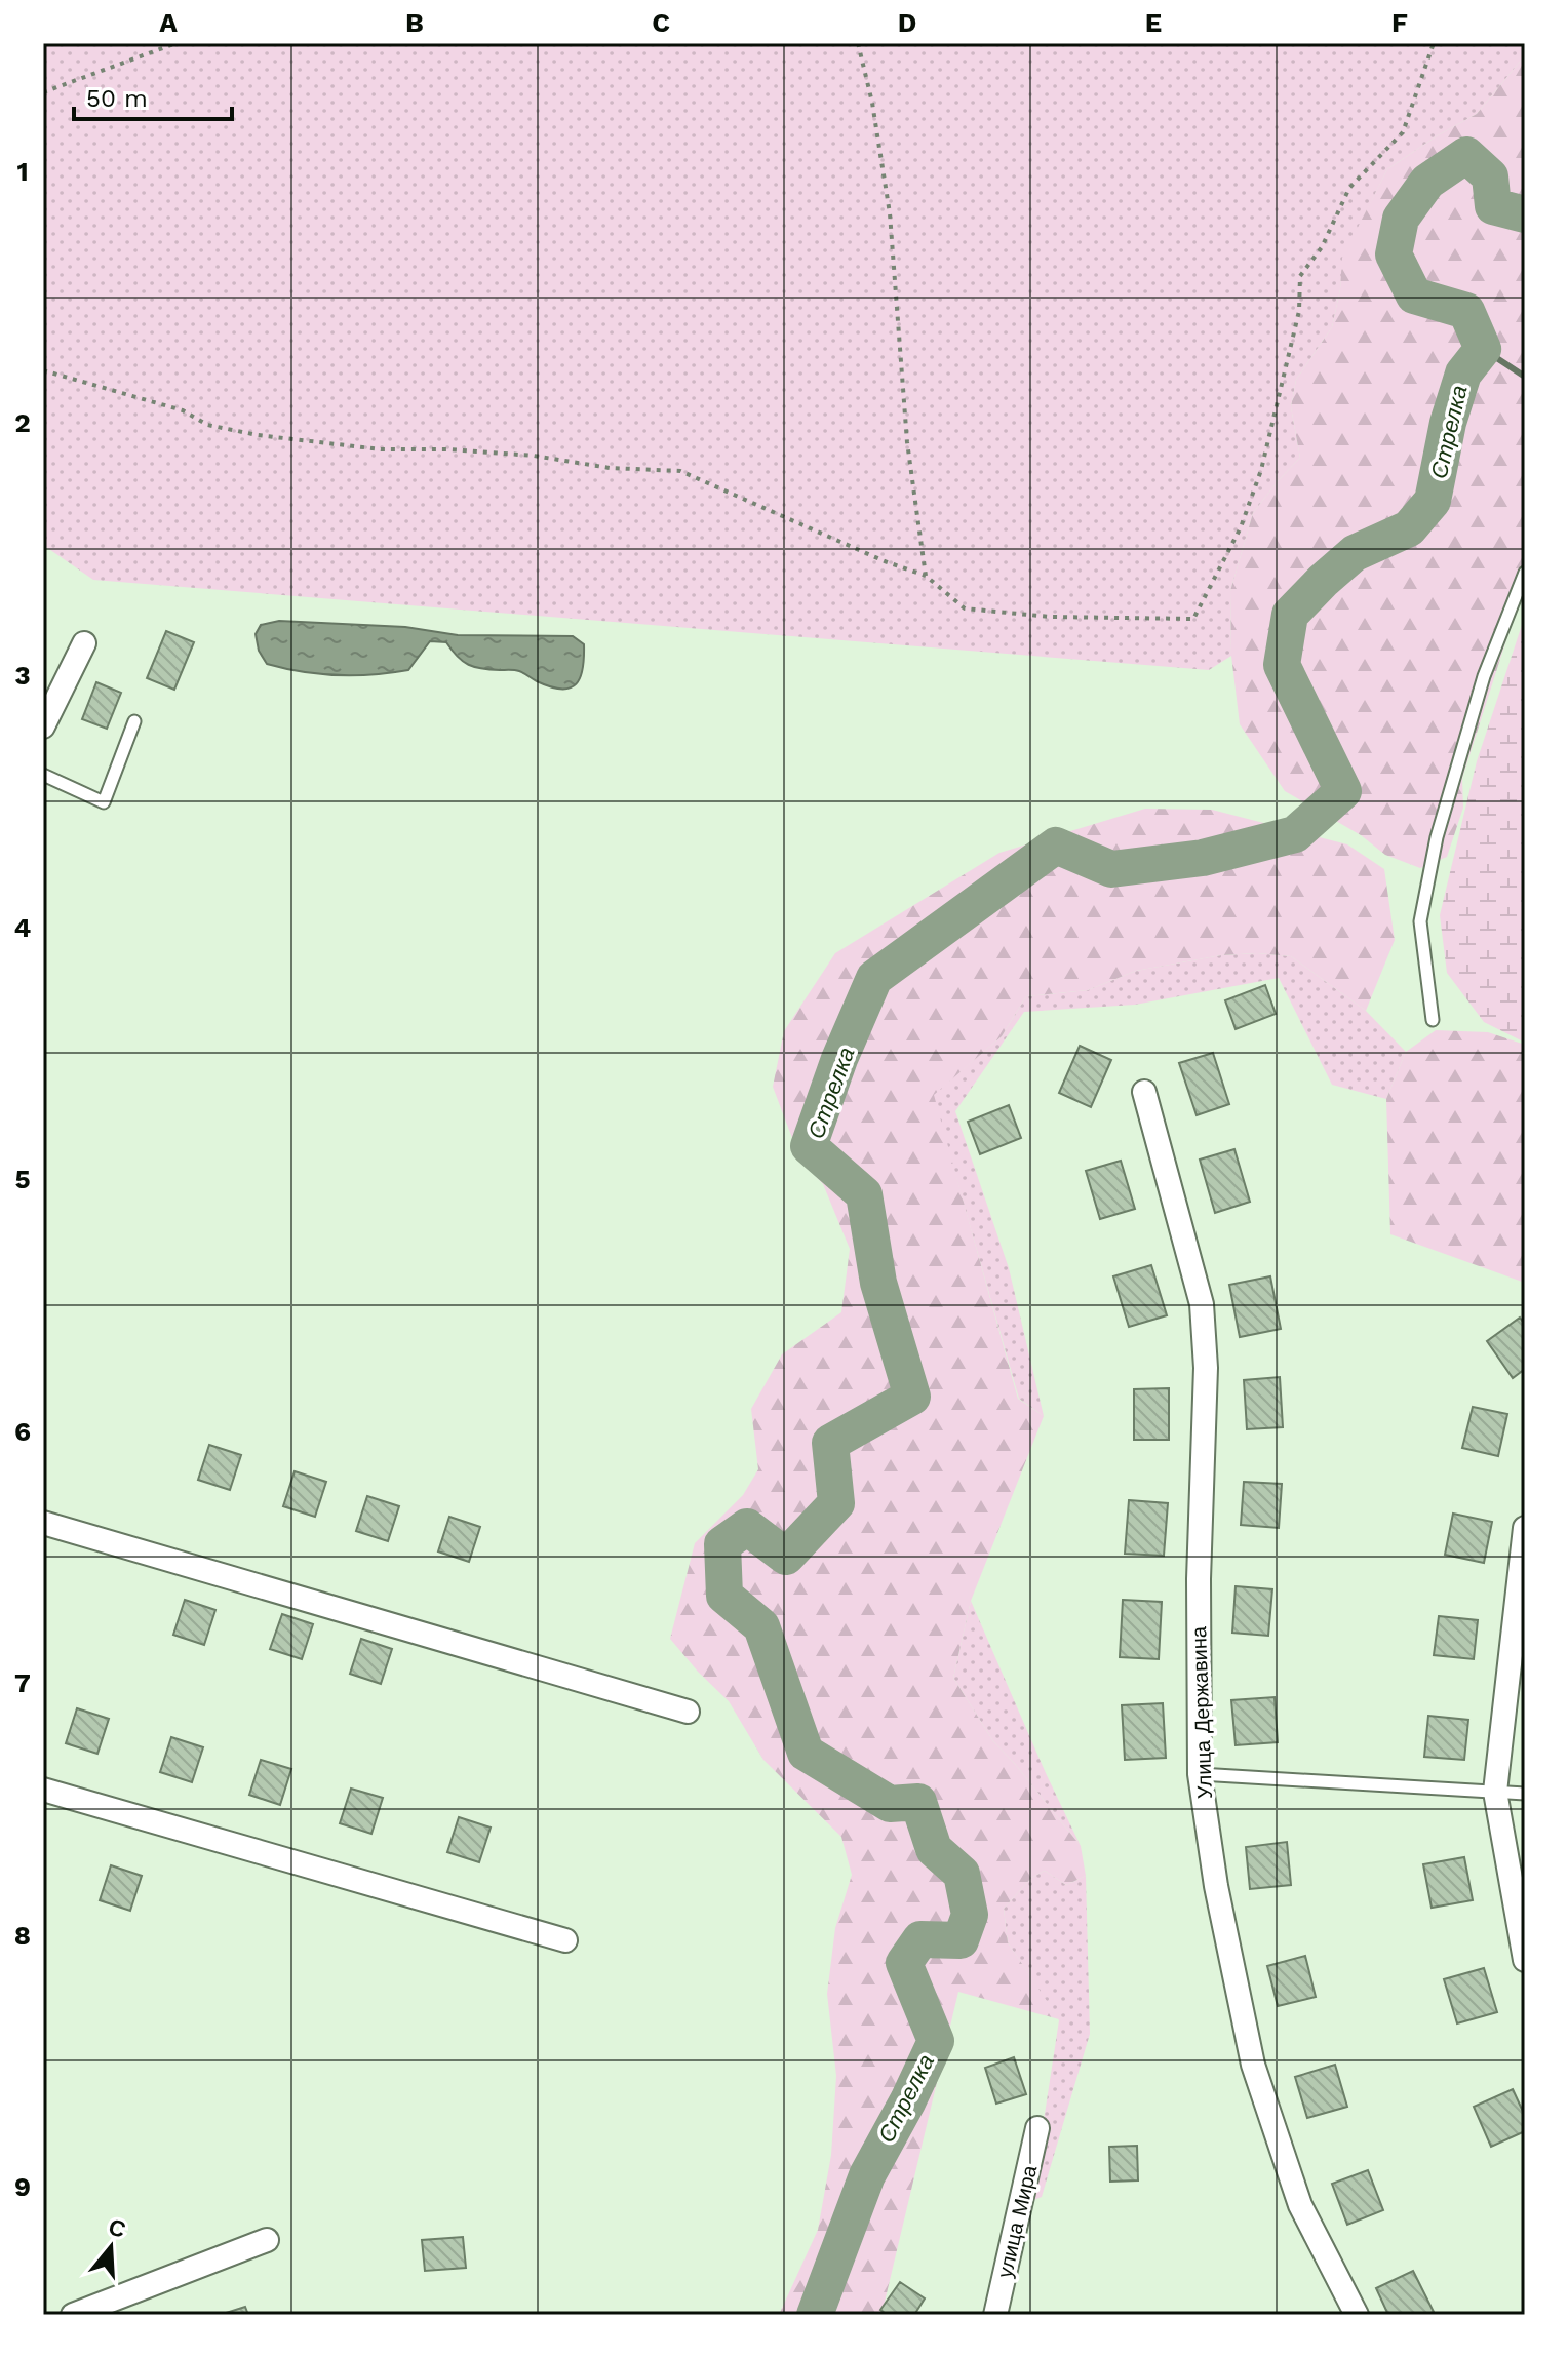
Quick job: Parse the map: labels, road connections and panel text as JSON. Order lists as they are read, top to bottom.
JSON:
{
  "streets": {
    "street": ["Улица Державина", "улица Мира"]
  },
  "water": ["Стрелка"],
  "scale_bar": "50 m",
  "north": "top",
  "grid": {
    "columns": [
      "A",
      "B",
      "C",
      "D",
      "E",
      "F"
    ],
    "rows": [
      "1",
      "2",
      "3",
      "4",
      "5",
      "6",
      "7",
      "8",
      "9"
    ]
  }
}
